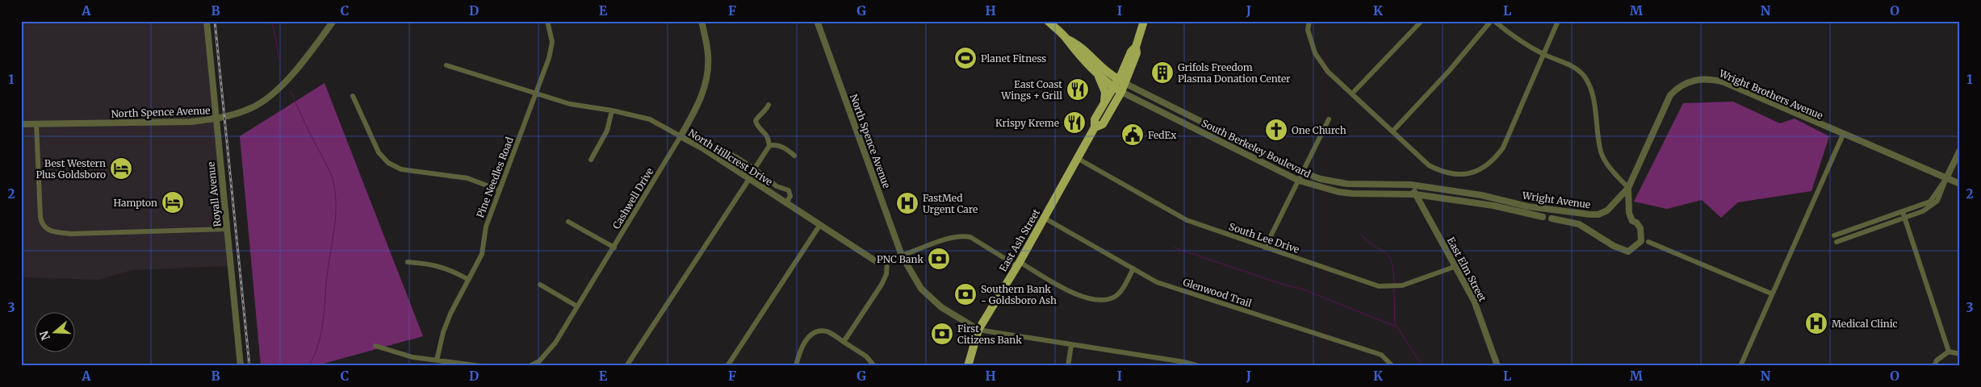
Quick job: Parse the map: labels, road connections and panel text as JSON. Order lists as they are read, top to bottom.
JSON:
{
  "streets": {
    "main road": ["East Ash Street"],
    "street": [
      "Wright Brothers Avenue",
      "North Spence Avenue",
      "South Berkeley Boulevard",
      "North Hillcrest Drive",
      "Pine Needles Road",
      "Royall Avenue",
      "Cashwell Drive",
      "Wright Avenue",
      "South Lee Drive",
      "East Elm Street",
      "Glenwood Trail"
    ]
  },
  "crossings": [
    ["Wright Brothers Avenue", "Wright Avenue"],
    ["North Spence Avenue", "Royall Avenue"],
    ["North Spence Avenue", "East Ash Street"],
    ["South Berkeley Boulevard", "Wright Avenue"],
    ["South Berkeley Boulevard", "East Ash Street"],
    ["South Berkeley Boulevard", "East Elm Street"],
    ["North Hillcrest Drive", "Pine Needles Road"],
    ["North Hillcrest Drive", "Cashwell Drive"],
    ["Wright Avenue", "East Elm Street"],
    ["South Lee Drive", "East Ash Street"],
    ["South Lee Drive", "East Elm Street"],
    ["East Ash Street", "Glenwood Trail"]
  ],
  "places": {
    "sports": ["Planet Fitness"],
    "building": ["Grifols Freedom Plasma Donation Center"],
    "restaurant": ["East Coast Wings + Grill", "Krispy Kreme"],
    "church": ["One Church"],
    "public building": ["FedEx"],
    "hotel": ["Best Western Plus Goldsboro", "Hampton"],
    "hospital": ["FastMed Urgent Care", "Medical Clinic"],
    "bank": ["PNC Bank", "Southern Bank - Goldsboro Ash", "First Citizens Bank"]
  },
  "north": "left",
  "grid": {
    "columns": [
      "A",
      "B",
      "C",
      "D",
      "E",
      "F",
      "G",
      "H",
      "I",
      "J",
      "K",
      "L",
      "M",
      "N",
      "O"
    ],
    "rows": ["1", "2", "3"]
  }
}
